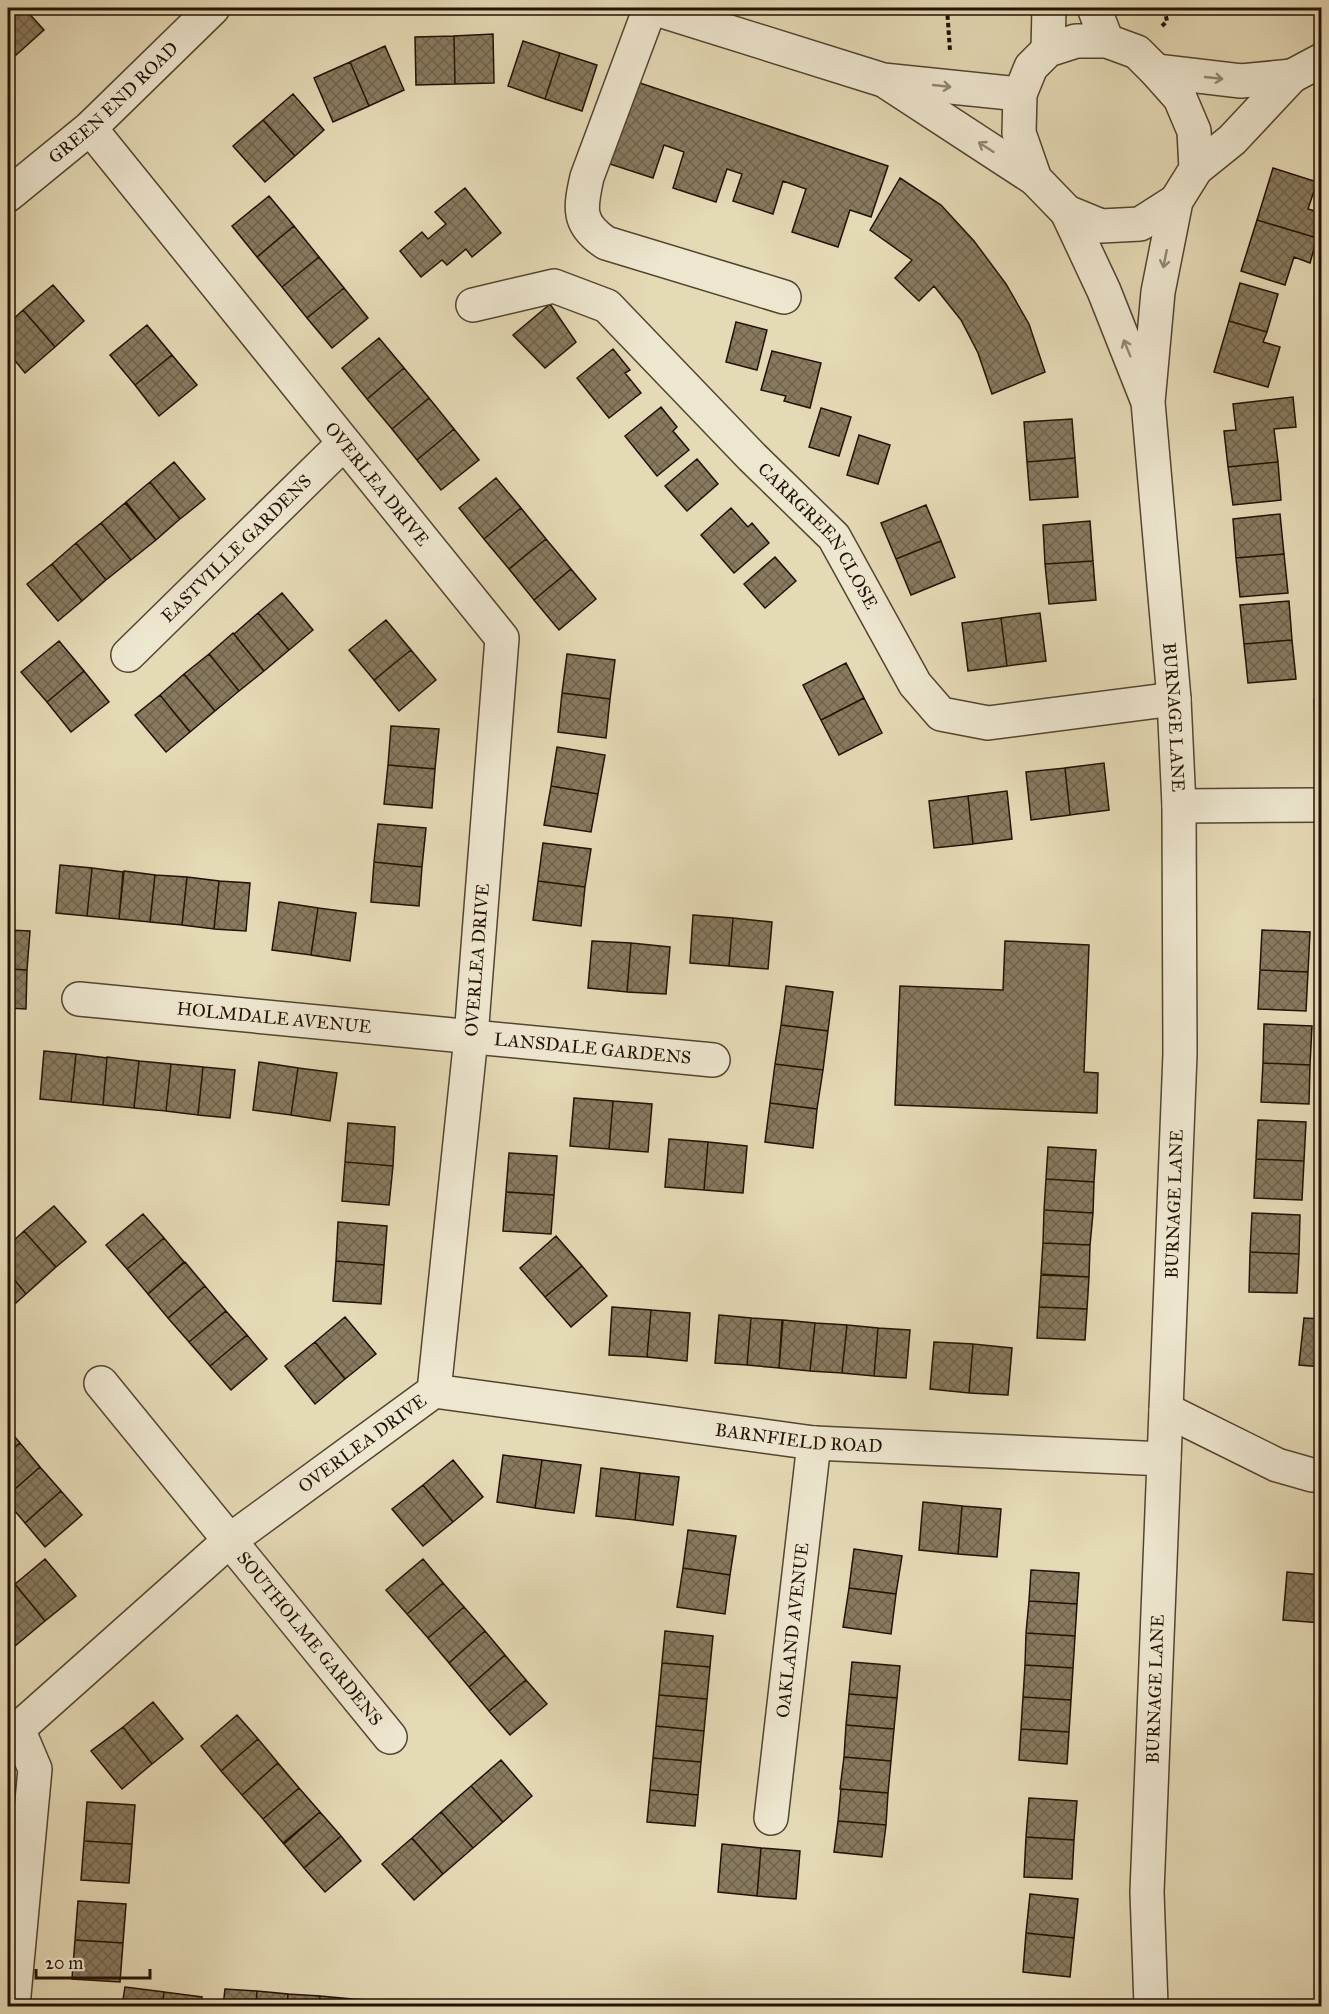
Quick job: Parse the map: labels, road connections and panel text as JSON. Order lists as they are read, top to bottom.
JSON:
{
  "streets": {
    "street": [
      "GREEN END ROAD",
      "OVERLEA DRIVE",
      "CARRGREEN CLOSE",
      "EASTVILLE GARDENS",
      "BURNAGE LANE",
      "HOLMDALE AVENUE",
      "LANSDALE GARDENS",
      "BARNFIELD ROAD",
      "OAKLAND AVENUE",
      "SOUTHOLME GARDENS"
    ]
  },
  "crossings": [
    ["GREEN END ROAD", "OVERLEA DRIVE"],
    ["OVERLEA DRIVE", "EASTVILLE GARDENS"],
    ["OVERLEA DRIVE", "HOLMDALE AVENUE"],
    ["OVERLEA DRIVE", "LANSDALE GARDENS"],
    ["OVERLEA DRIVE", "BARNFIELD ROAD"],
    ["OVERLEA DRIVE", "SOUTHOLME GARDENS"],
    ["CARRGREEN CLOSE", "BURNAGE LANE"],
    ["BURNAGE LANE", "BARNFIELD ROAD"],
    ["HOLMDALE AVENUE", "LANSDALE GARDENS"],
    ["BARNFIELD ROAD", "OAKLAND AVENUE"]
  ],
  "scale_bar": "20 m"
}
